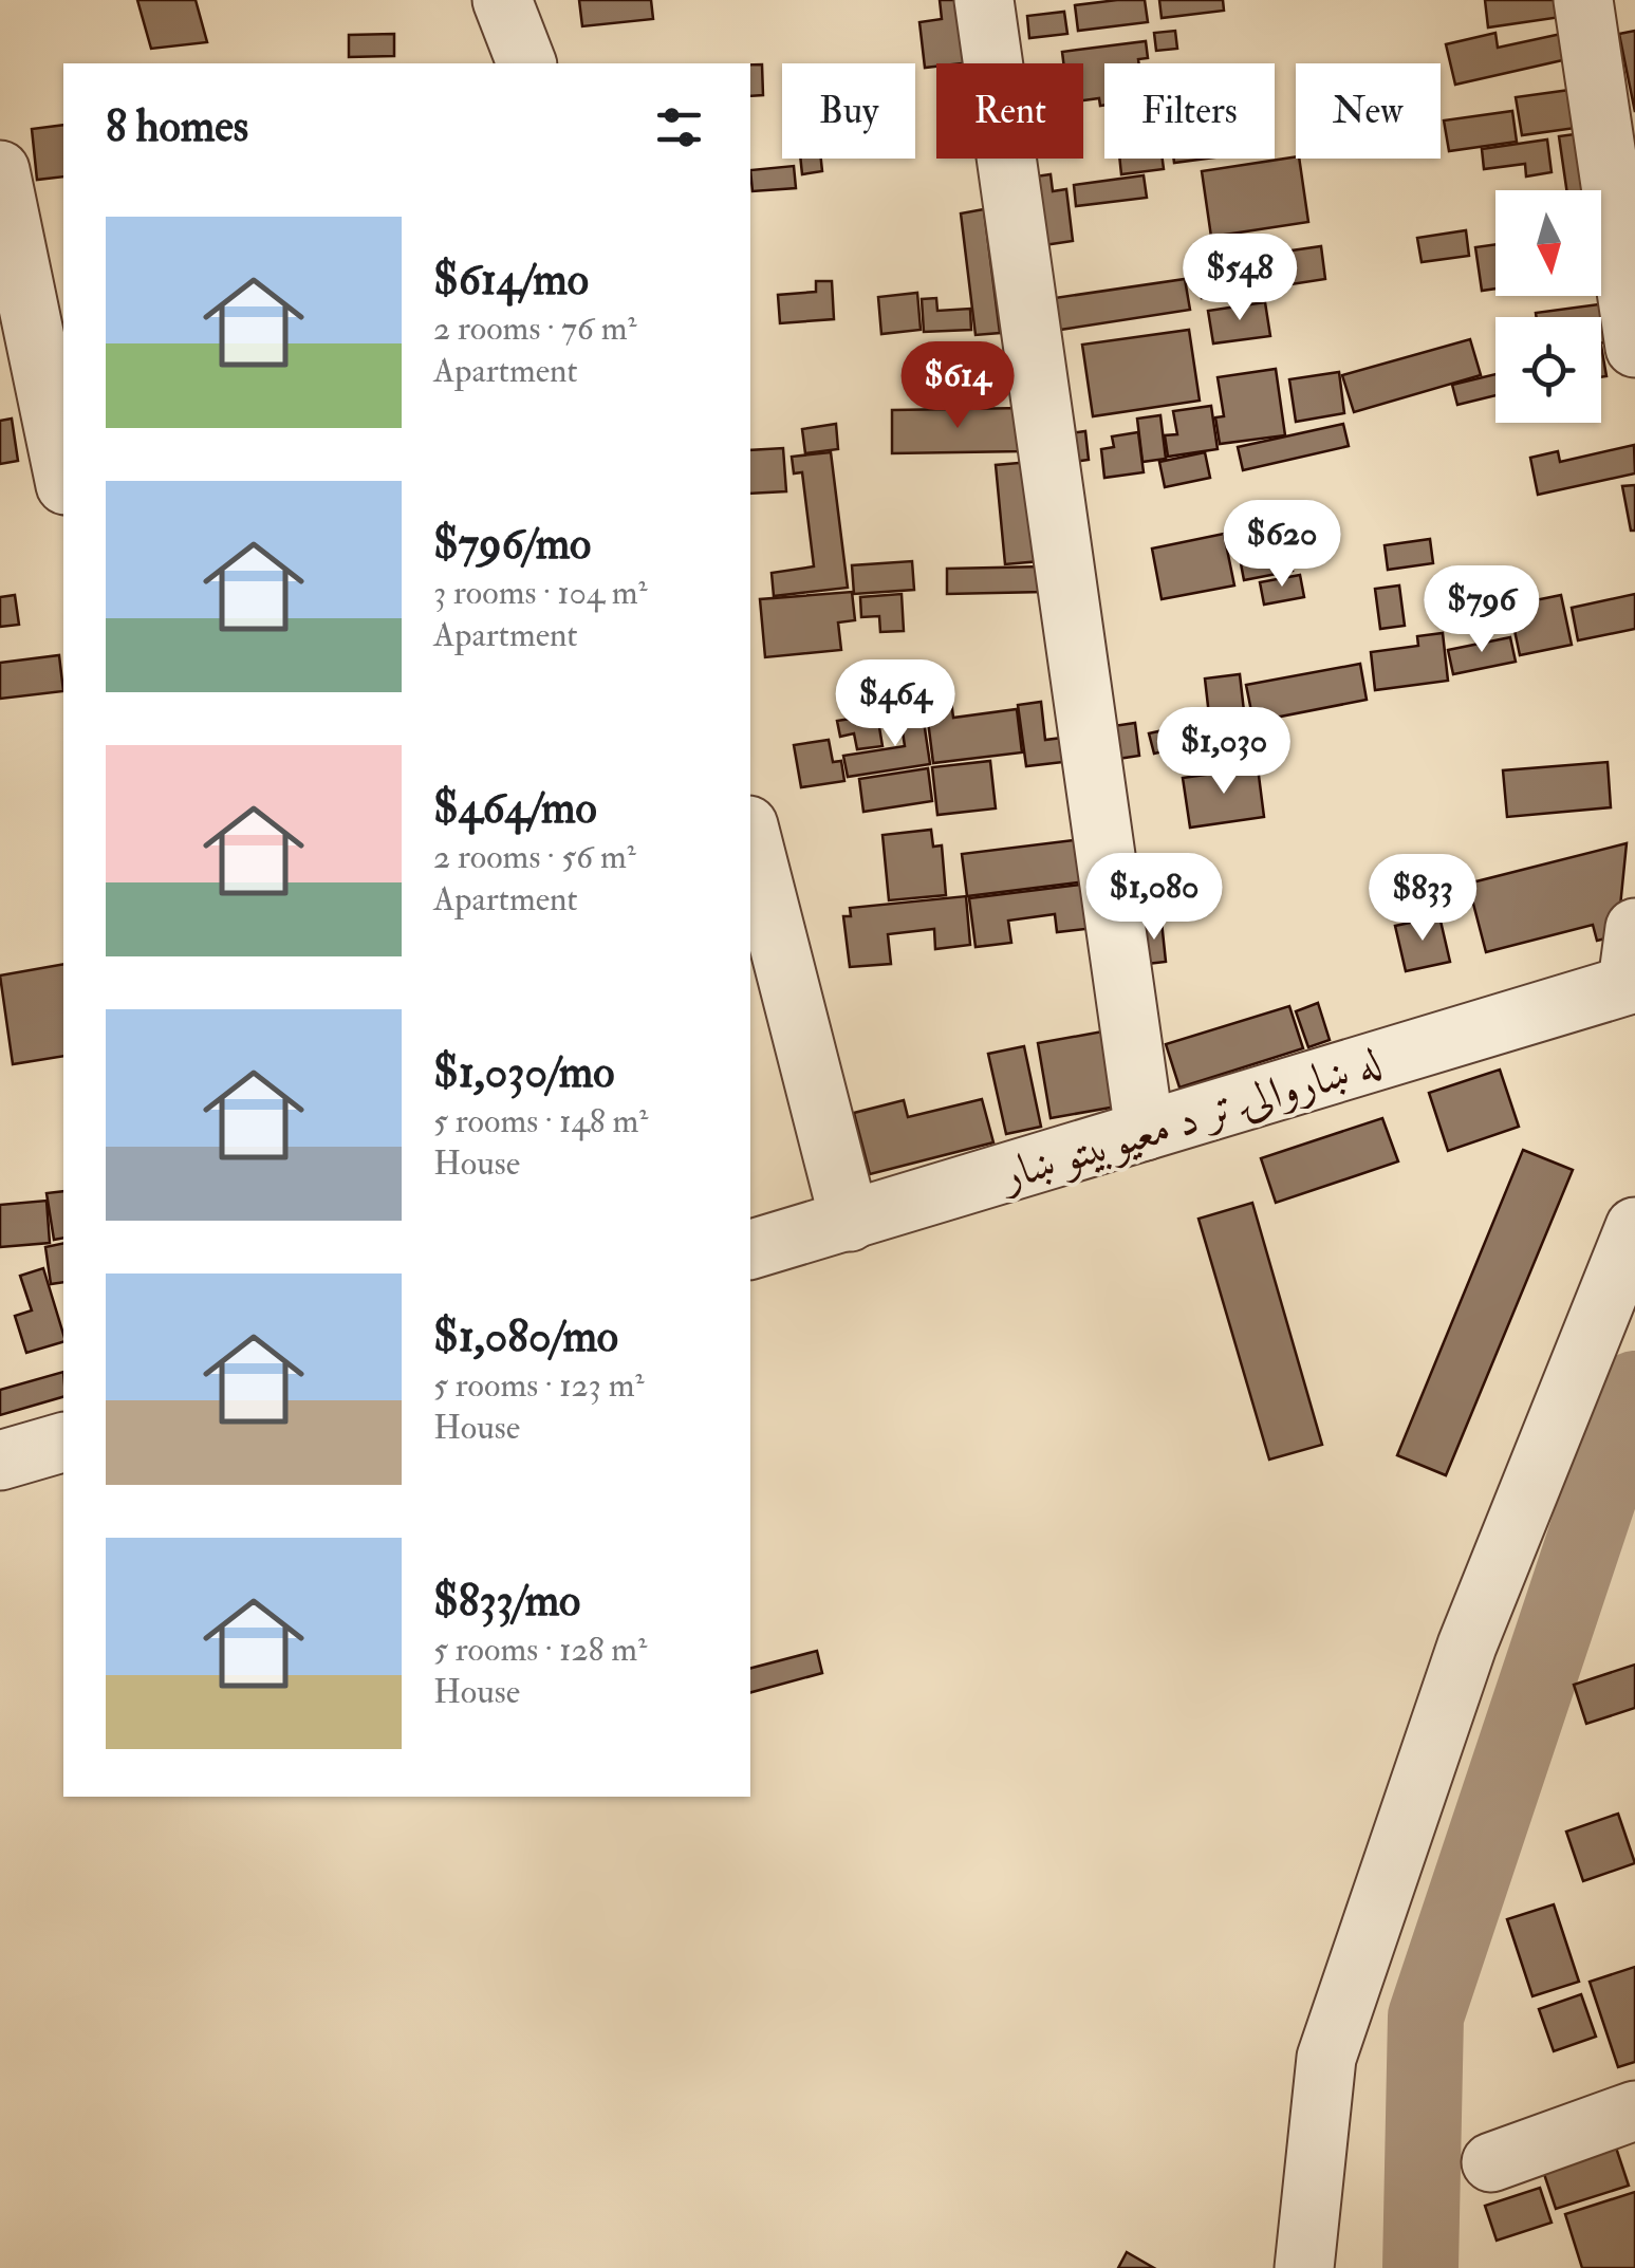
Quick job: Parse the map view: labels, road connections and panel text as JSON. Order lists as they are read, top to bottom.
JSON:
{
  "streets": {
    "street": ["له ښاروالۍ تر د معیوبیتو ښار"]
  },
  "north": "bottom",
  "page": {
    "chip": [
      "Buy",
      "Rent",
      "Filters",
      "New"
    ],
    "heading": "8 homes",
    "list": [
      {
        "name": "$614/mo",
        "note": "2 rooms · 76 m² · Apartment"
      },
      {
        "name": "$796/mo",
        "note": "3 rooms · 104 m² · Apartment"
      },
      {
        "name": "$464/mo",
        "note": "2 rooms · 56 m² · Apartment"
      },
      {
        "name": "$1,030/mo",
        "note": "5 rooms · 148 m² · House"
      },
      {
        "name": "$1,080/mo",
        "note": "5 rooms · 123 m² · House"
      },
      {
        "name": "$833/mo",
        "note": "5 rooms · 128 m² · House"
      }
    ],
    "price": [
      "$548",
      "$614",
      "$620",
      "$796",
      "$464",
      "$1,030",
      "$1,080",
      "$833"
    ]
  }
}
